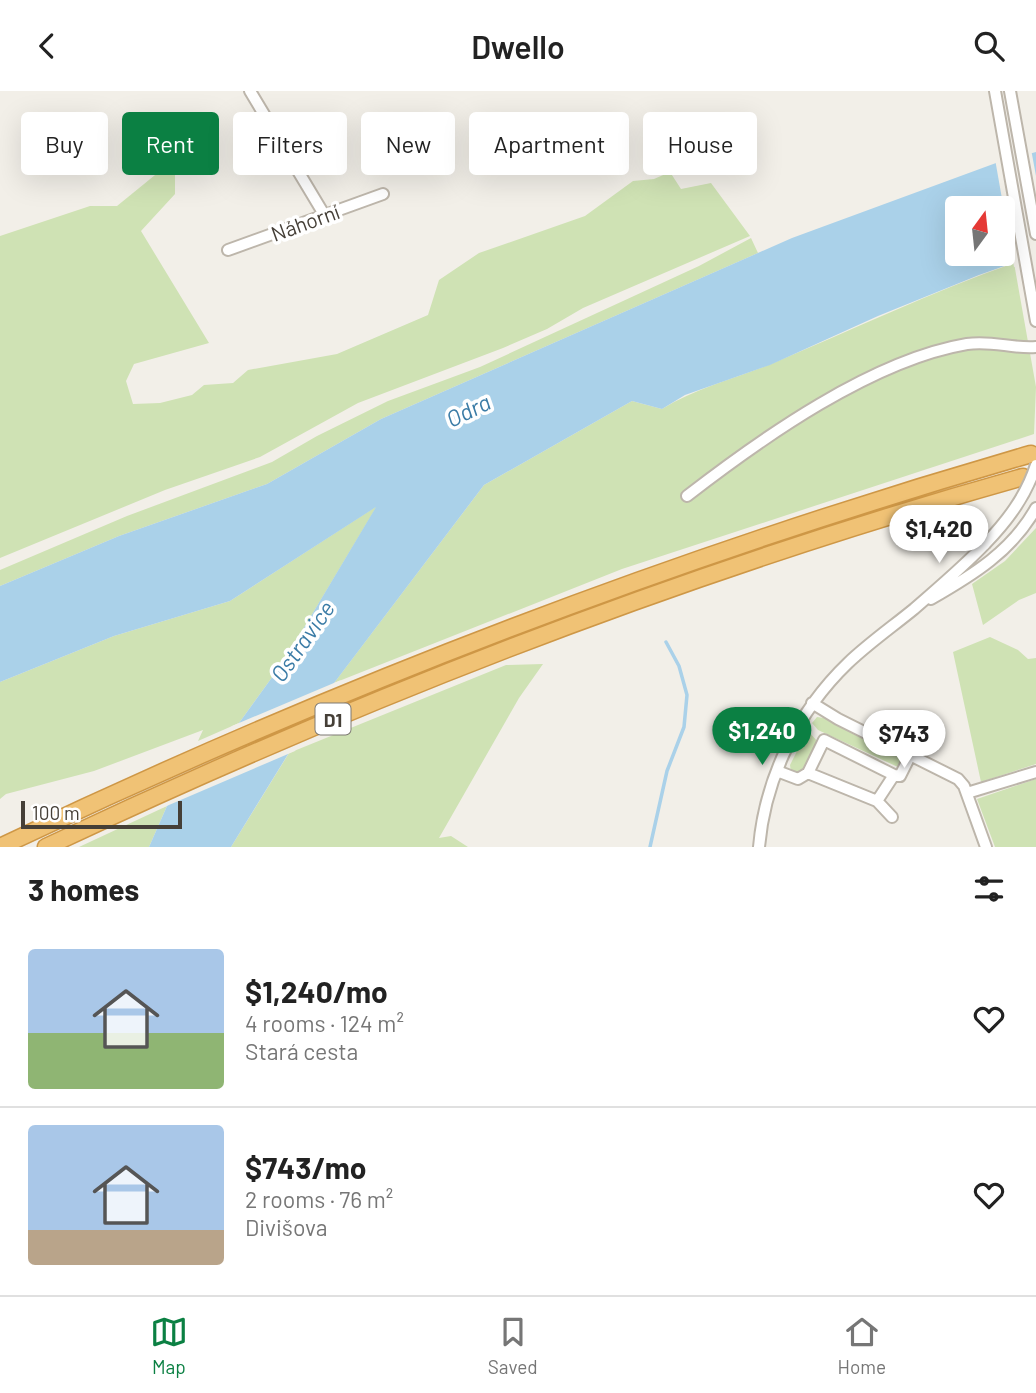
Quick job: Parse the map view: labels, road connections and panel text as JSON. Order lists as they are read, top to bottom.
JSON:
{
  "streets": {
    "highway": ["D1"],
    "street": ["Náhorní"]
  },
  "water": ["Odra", "Ostravice"],
  "scale_bar": "100 m",
  "north": "top",
  "page": {
    "header": "Dwello",
    "chip": [
      "Buy",
      "Rent",
      "Filters",
      "New",
      "Apartment",
      "House"
    ],
    "price": ["$1,420", "$1,240", "$743"],
    "scale": "100 m",
    "heading": "3 homes",
    "list": [
      {
        "name": "$1,240/mo",
        "note": "4 rooms · 124 m² · Stará cesta"
      },
      {
        "name": "$743/mo",
        "note": "2 rooms · 76 m² · Divišova"
      }
    ],
    "tabs": ["Map", "Saved", "Home"]
  }
}
